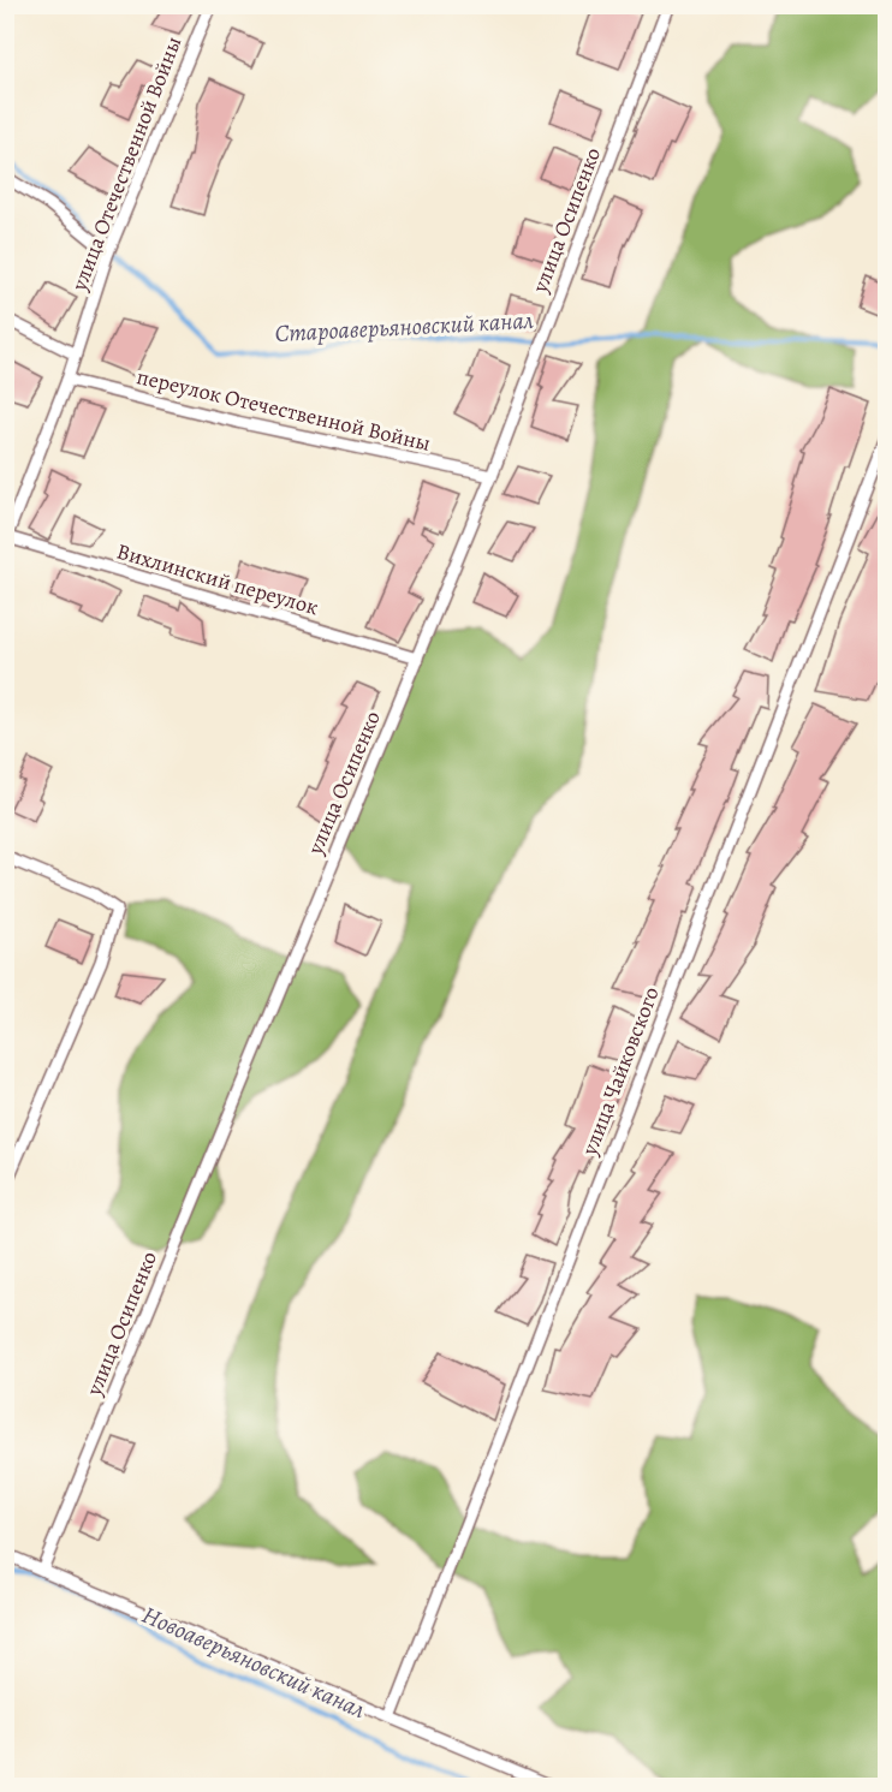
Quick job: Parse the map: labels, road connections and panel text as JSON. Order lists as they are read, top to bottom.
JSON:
{
  "streets": {
    "street": [
      "улица Отечественной Войны",
      "улица Осипенко",
      "переулок Отечественной Войны",
      "Вихлинский переулок",
      "улица Чайковского"
    ]
  },
  "crossings": [
    ["улица Отечественной Войны", "переулок Отечественной Войны"],
    ["улица Отечественной Войны", "Вихлинский переулок"],
    ["улица Осипенко", "переулок Отечественной Войны"],
    ["улица Осипенко", "Вихлинский переулок"]
  ],
  "water": ["Староаверьяновский канал", "Новоаверьяновский канал"]
}
